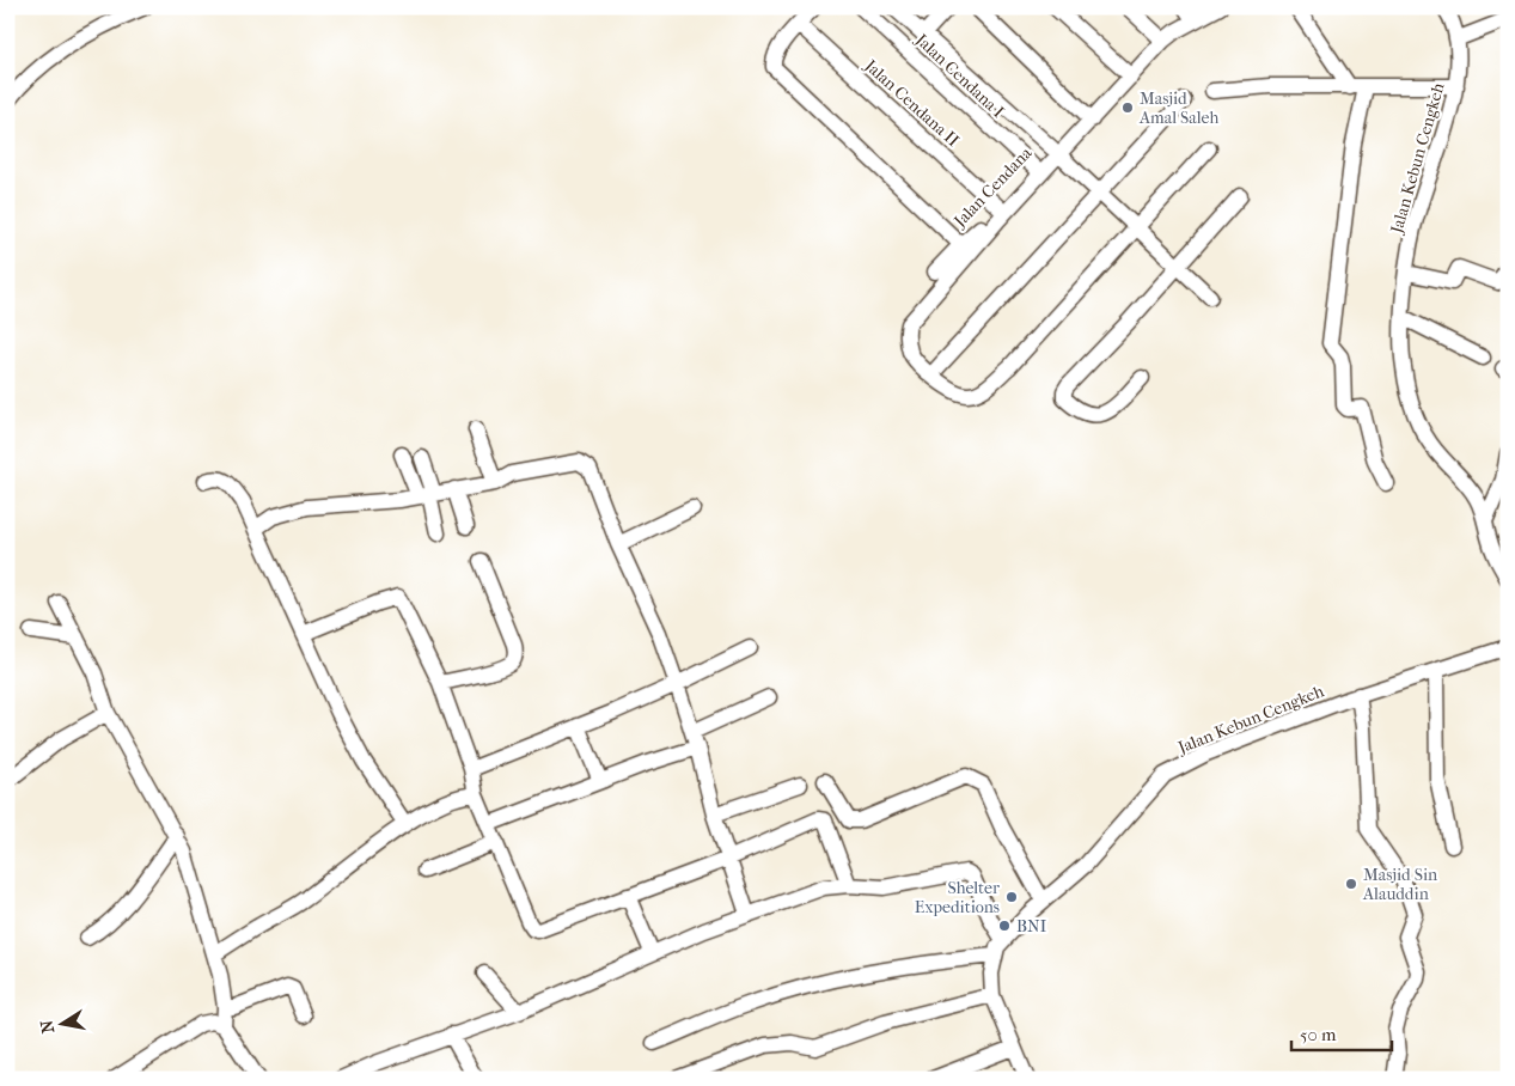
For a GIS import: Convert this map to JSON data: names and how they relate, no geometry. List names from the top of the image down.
{
  "streets": {
    "street": [
      "Jalan Cendana I",
      "Jalan Cendana II",
      "Jalan Kebun Cengkeh",
      "Jalan Cendana"
    ]
  },
  "crossings": [
    ["Jalan Cendana I", "Jalan Cendana"],
    ["Jalan Cendana II", "Jalan Cendana"]
  ],
  "places": [
    "Masjid Amal Saleh",
    "Masjid Sin Alauddin",
    "Shelter Expeditions",
    "BNI"
  ],
  "scale_bar": "50 m",
  "north": "left"
}
